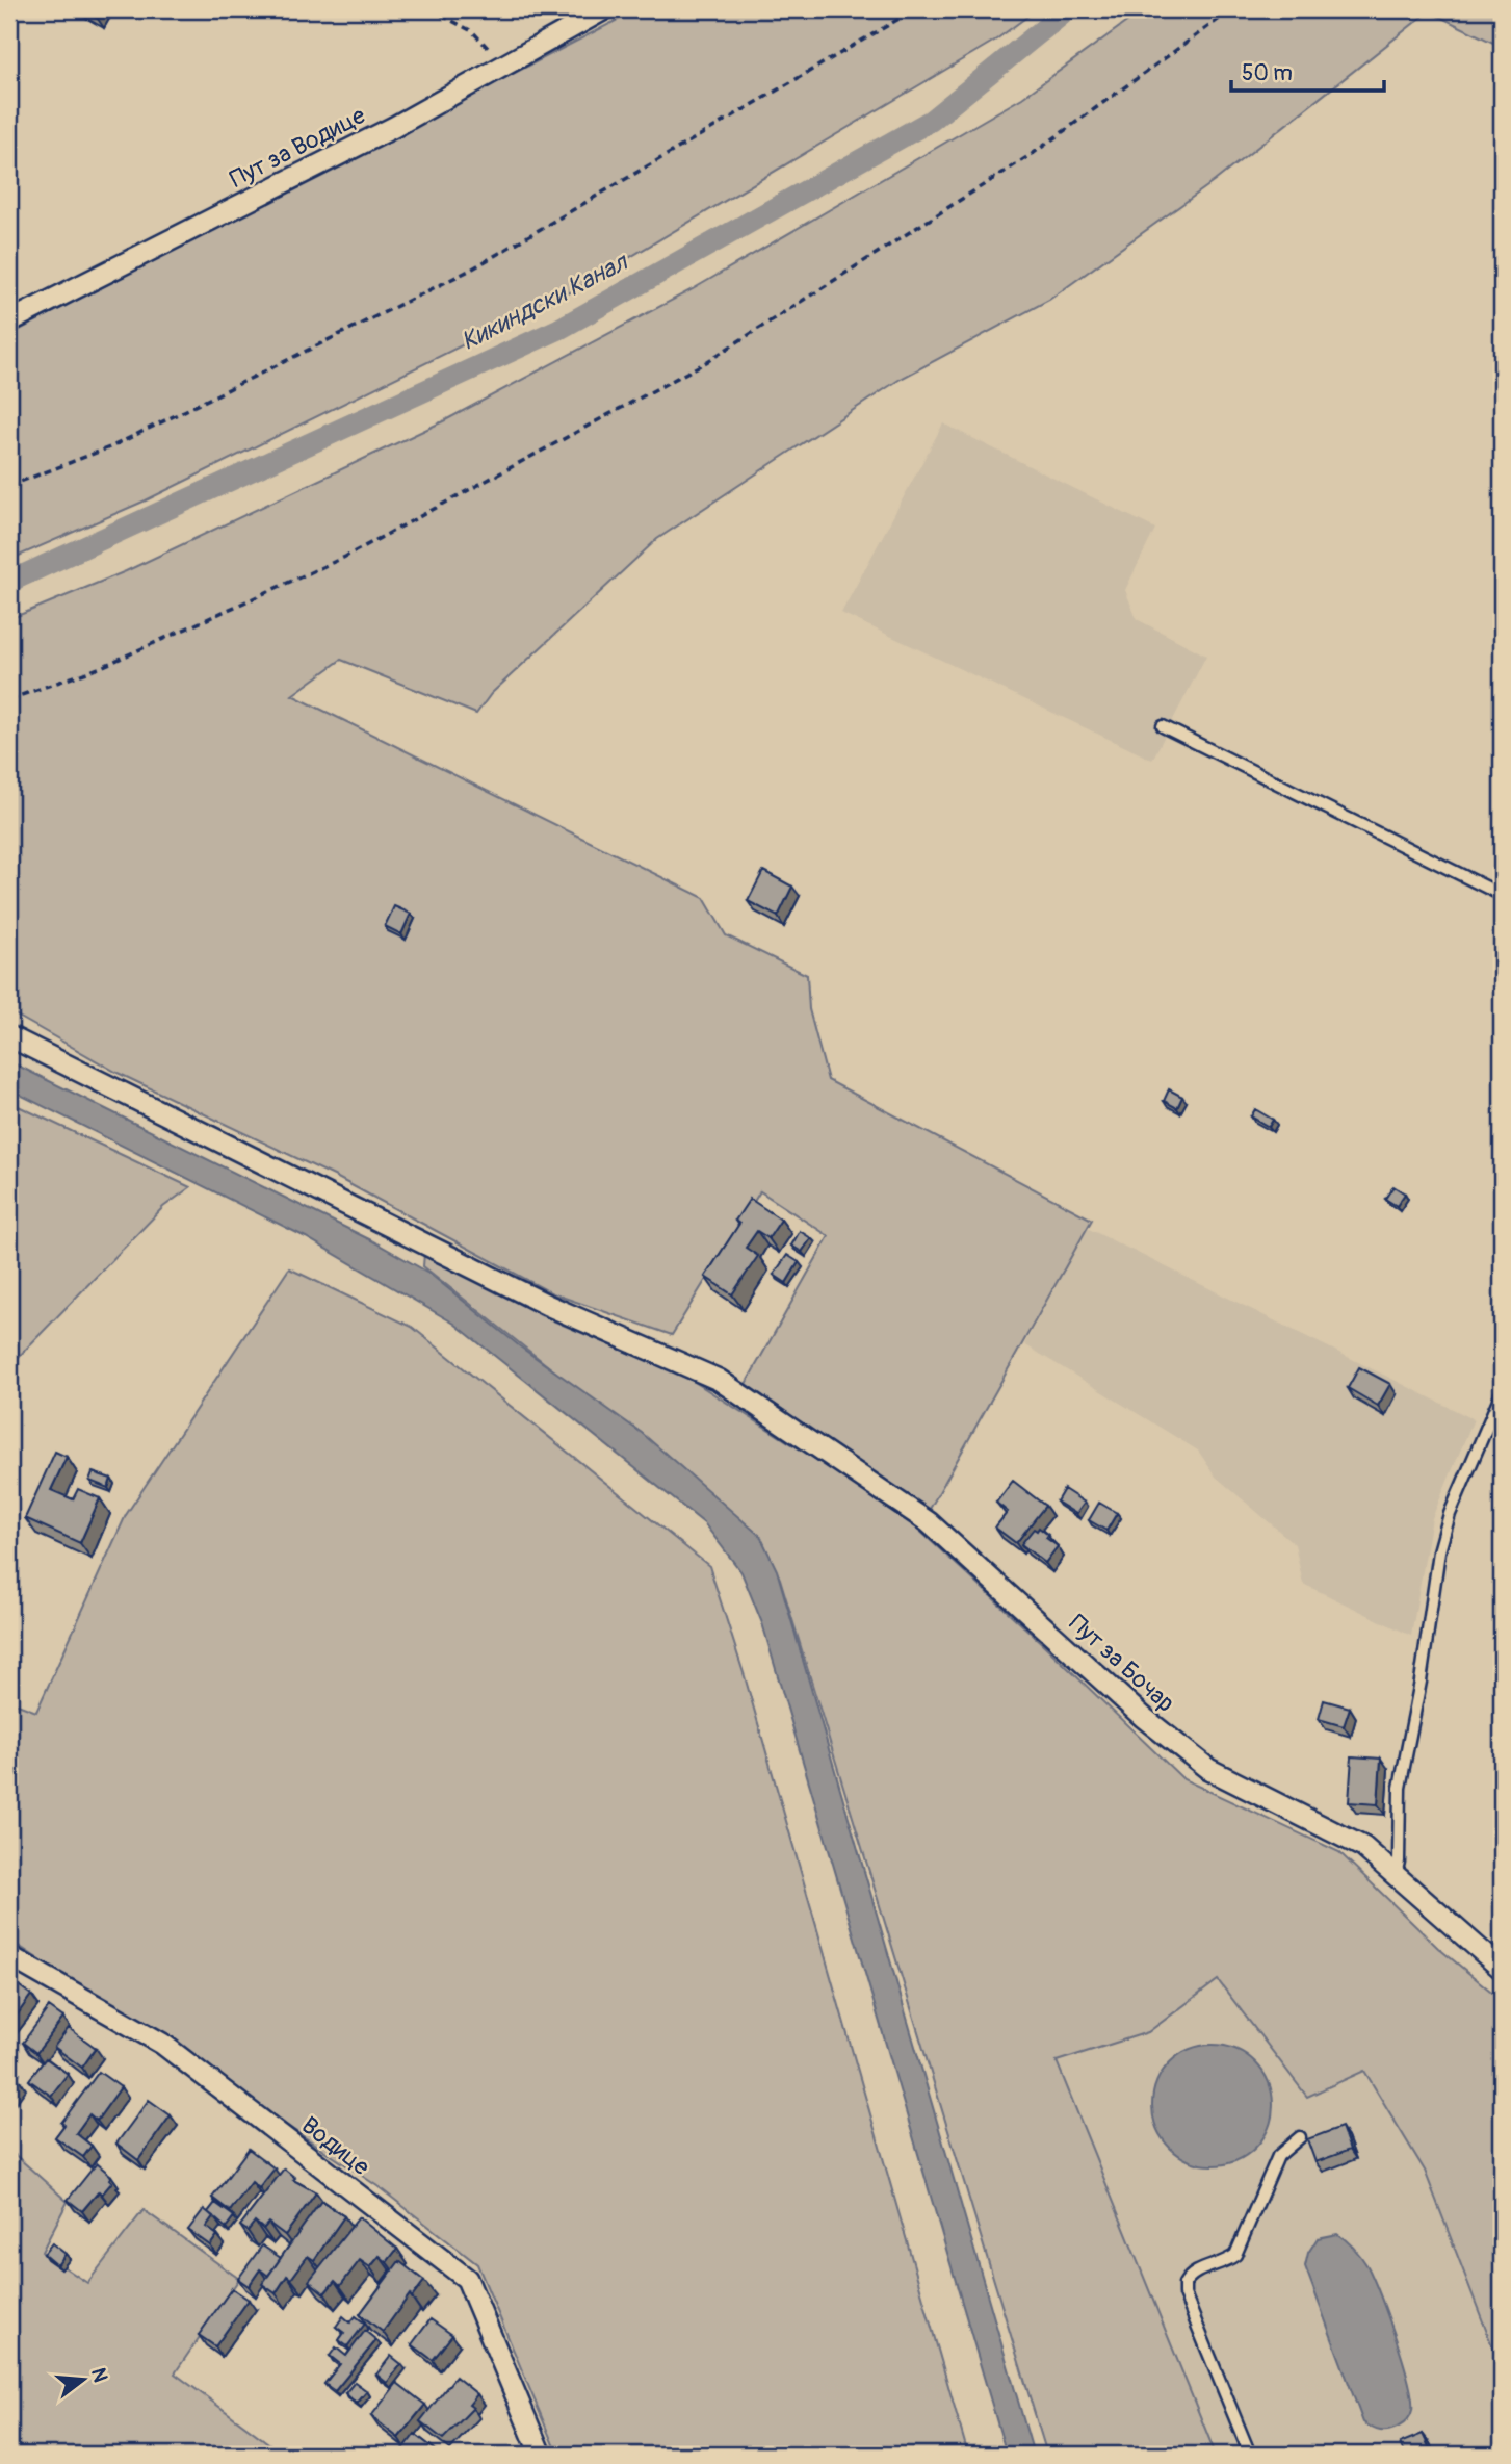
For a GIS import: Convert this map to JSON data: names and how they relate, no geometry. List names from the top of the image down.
{
  "streets": {
    "street": ["Пут за Водице", "Пут за Бочар", "Водице"]
  },
  "water": ["Кикиндски Канал"],
  "scale_bar": "50 m",
  "north": "right"
}
